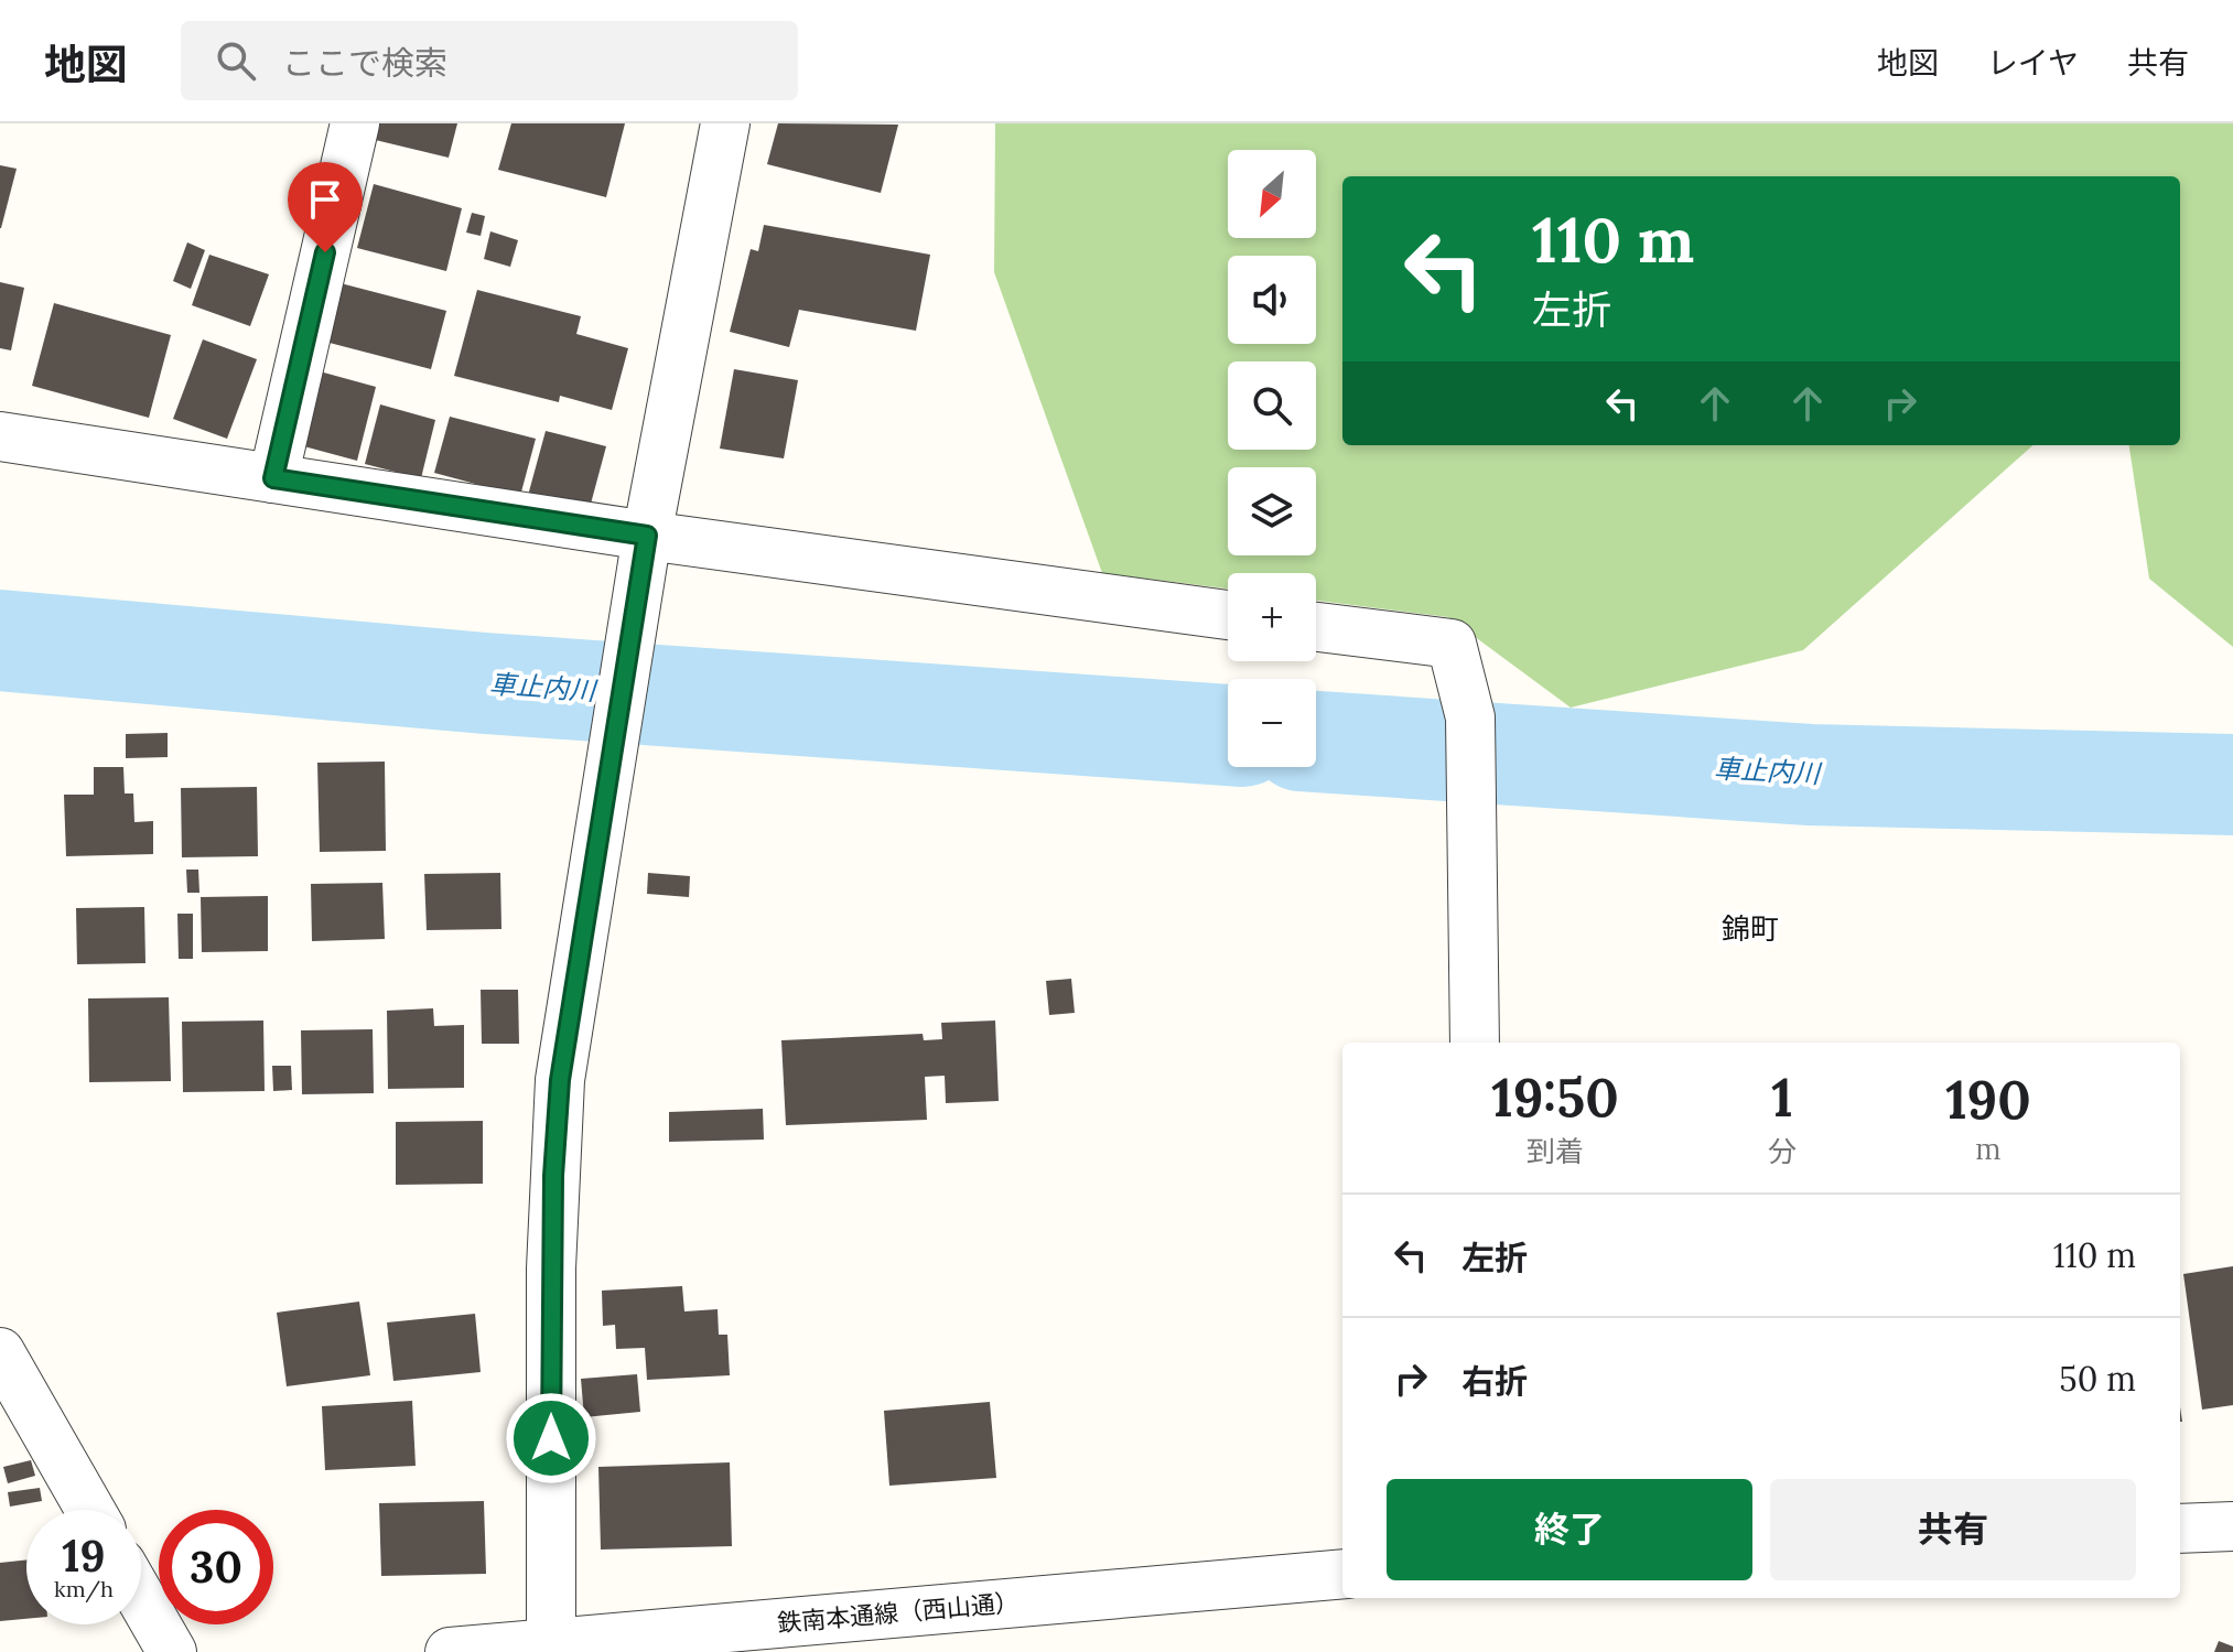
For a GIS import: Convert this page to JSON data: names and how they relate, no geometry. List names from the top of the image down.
{
  "streets": {
    "street": ["鉄南本通線（西山通）"]
  },
  "districts": ["錦町"],
  "water": ["車止内川"],
  "north": "bottom left",
  "page": {
    "header": "地図",
    "search": "ここで検索",
    "nav": ["地図", "レイヤ", "共有"],
    "map_buttons": ["+", "−"],
    "turn": ["110 m", "左折"],
    "eta": [
      "19:50",
      "到着",
      "1",
      "分",
      "190",
      "m"
    ],
    "list": [
      {
        "name": "左折",
        "value": "110 m"
      },
      {
        "name": "右折",
        "value": "50 m"
      }
    ],
    "buttons": ["終了", "共有"],
    "speed": "19 km/h",
    "limit": "30"
  }
}
